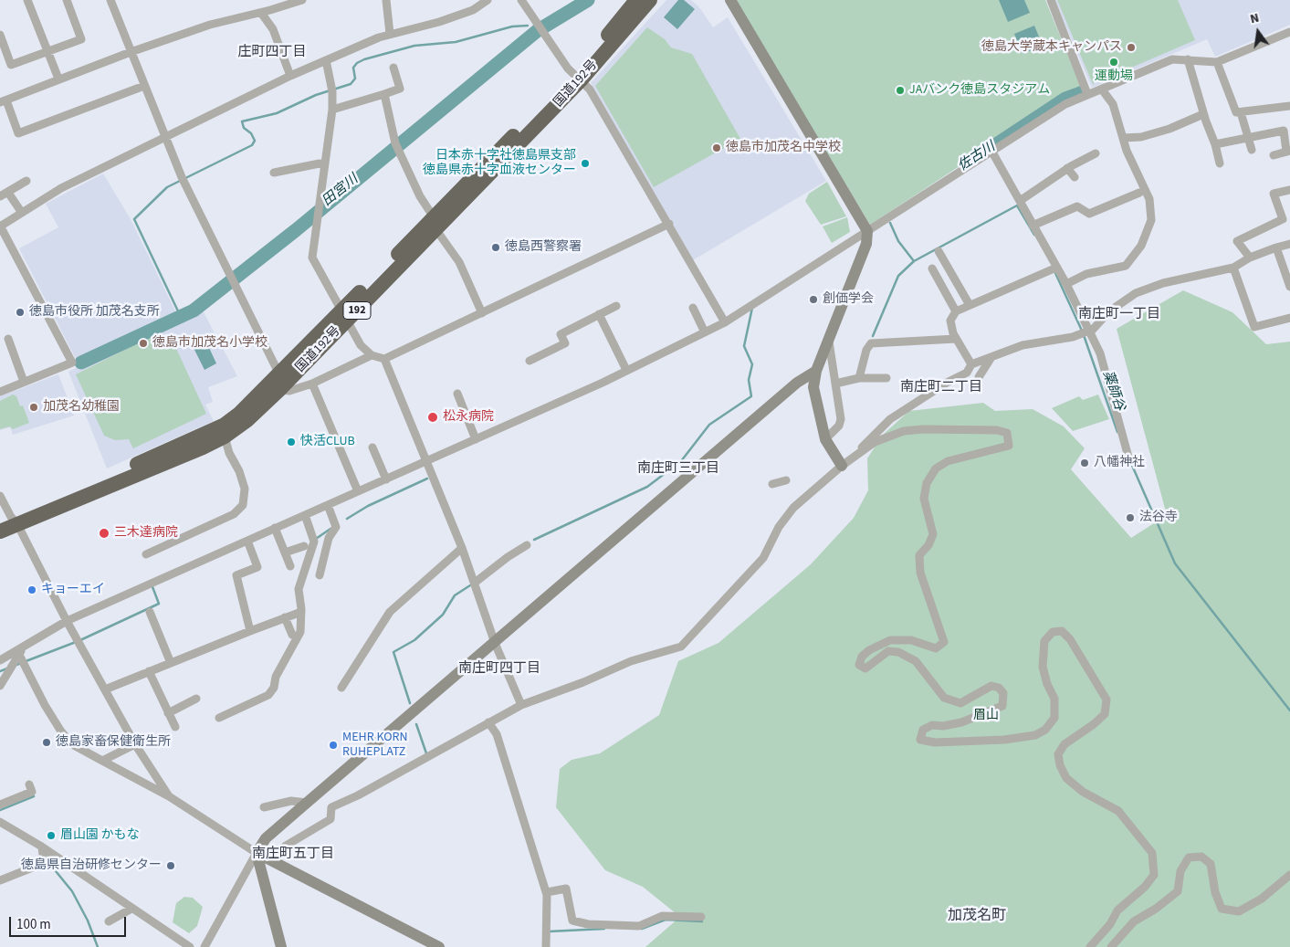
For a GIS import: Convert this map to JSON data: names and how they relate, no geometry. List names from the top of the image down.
{
  "streets": {
    "highway": ["国道192号", "192"]
  },
  "districts": [
    "庄町四丁目",
    "南庄町一丁目",
    "南庄町二丁目",
    "南庄町三丁目",
    "南庄町四丁目",
    "南庄町五丁目",
    "加茂名町"
  ],
  "water": ["佐古川", "田宮川", "薬師谷"],
  "parks": ["眉山"],
  "places": [
    "徳島大学蔵本キャンパス",
    "運動場",
    "JAバンク徳島スタジアム",
    "徳島市加茂名中学校",
    "日本赤十字社徳島県支部 徳島県赤十字血液センター",
    "徳島西警察署",
    "創価学会",
    "徳島市役所 加茂名支所",
    "徳島市加茂名小学校",
    "加茂名幼稚園",
    "松永病院",
    "快活CLUB",
    "八幡神社",
    "法谷寺",
    "三木達病院",
    "キョーエイ",
    "徳島家畜保健衛生所",
    "MEHR KORN RUHEPLATZ",
    "眉山園 かもな",
    "徳島県自治研修センター"
  ],
  "scale_bar": "100 m",
  "north": "top"
}
